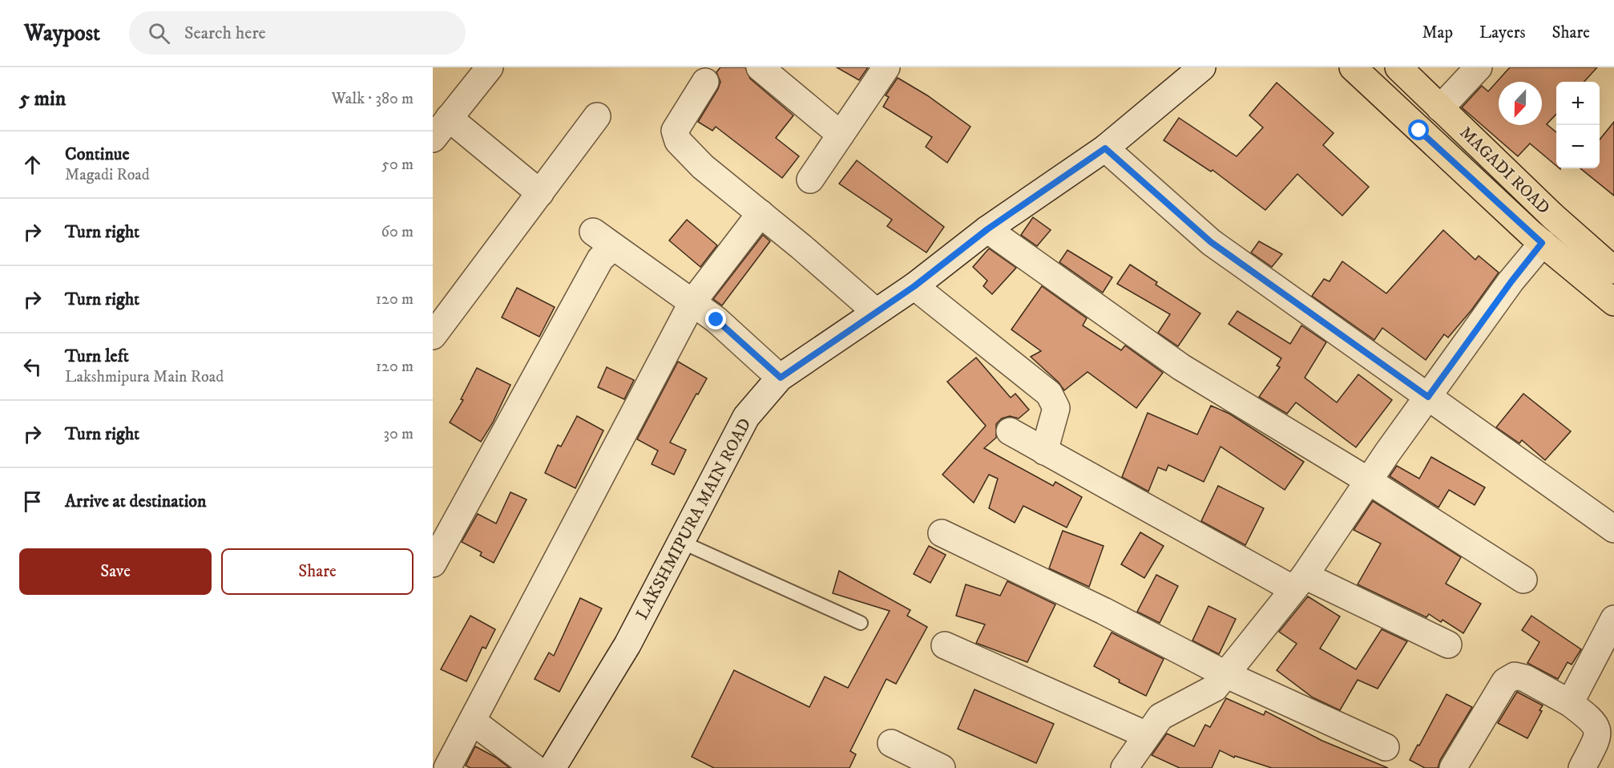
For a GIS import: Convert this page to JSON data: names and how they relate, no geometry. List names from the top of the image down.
{
  "streets": {
    "main road": ["MAGADI ROAD"],
    "street": ["LAKSHMIPURA MAIN ROAD"]
  },
  "north": "bottom",
  "page": {
    "header": "Waypost",
    "search": "Search here",
    "nav": ["Map", "Layers", "Share"],
    "heading": ["5 min", "Walk · 380 m"],
    "map_buttons": ["+", "−"],
    "list": [
      ["Continue", "Magadi Road", "50 m"],
      ["Turn right", "60 m"],
      ["Turn right", "120 m"],
      ["Turn left", "Lakshmipura Main Road", "120 m"],
      ["Turn right", "30 m"],
      "Arrive at destination"
    ],
    "buttons": ["Save", "Share"]
  }
}
